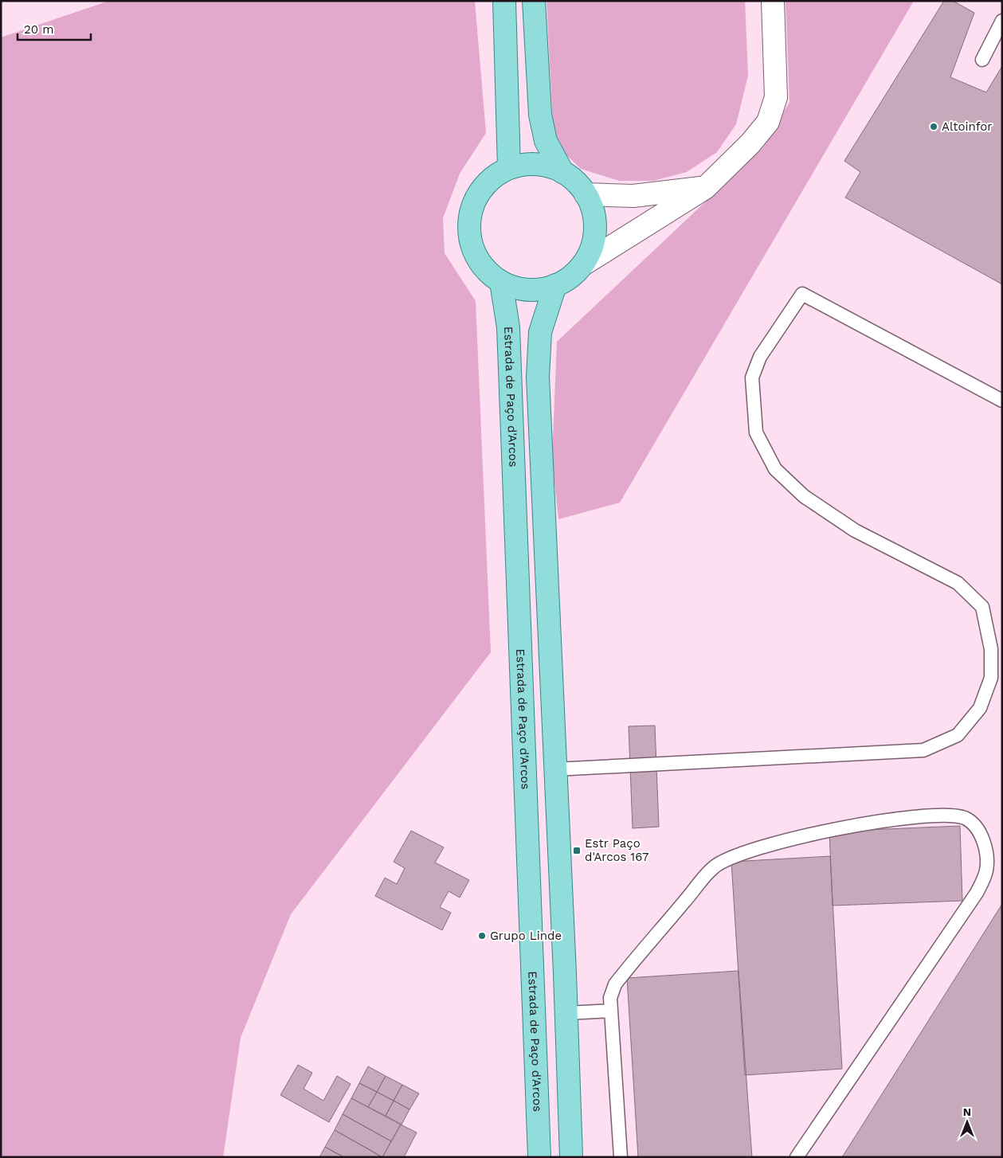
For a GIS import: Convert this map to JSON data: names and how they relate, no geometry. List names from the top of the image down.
{
  "streets": {
    "main road": ["Estrada de Paço d'Arcos"]
  },
  "places": {
    "other": ["Altoinfor", "Grupo Linde"],
    "transit": ["Estr Paço d'Arcos 167"]
  },
  "scale_bar": "20 m",
  "north": "top"
}
